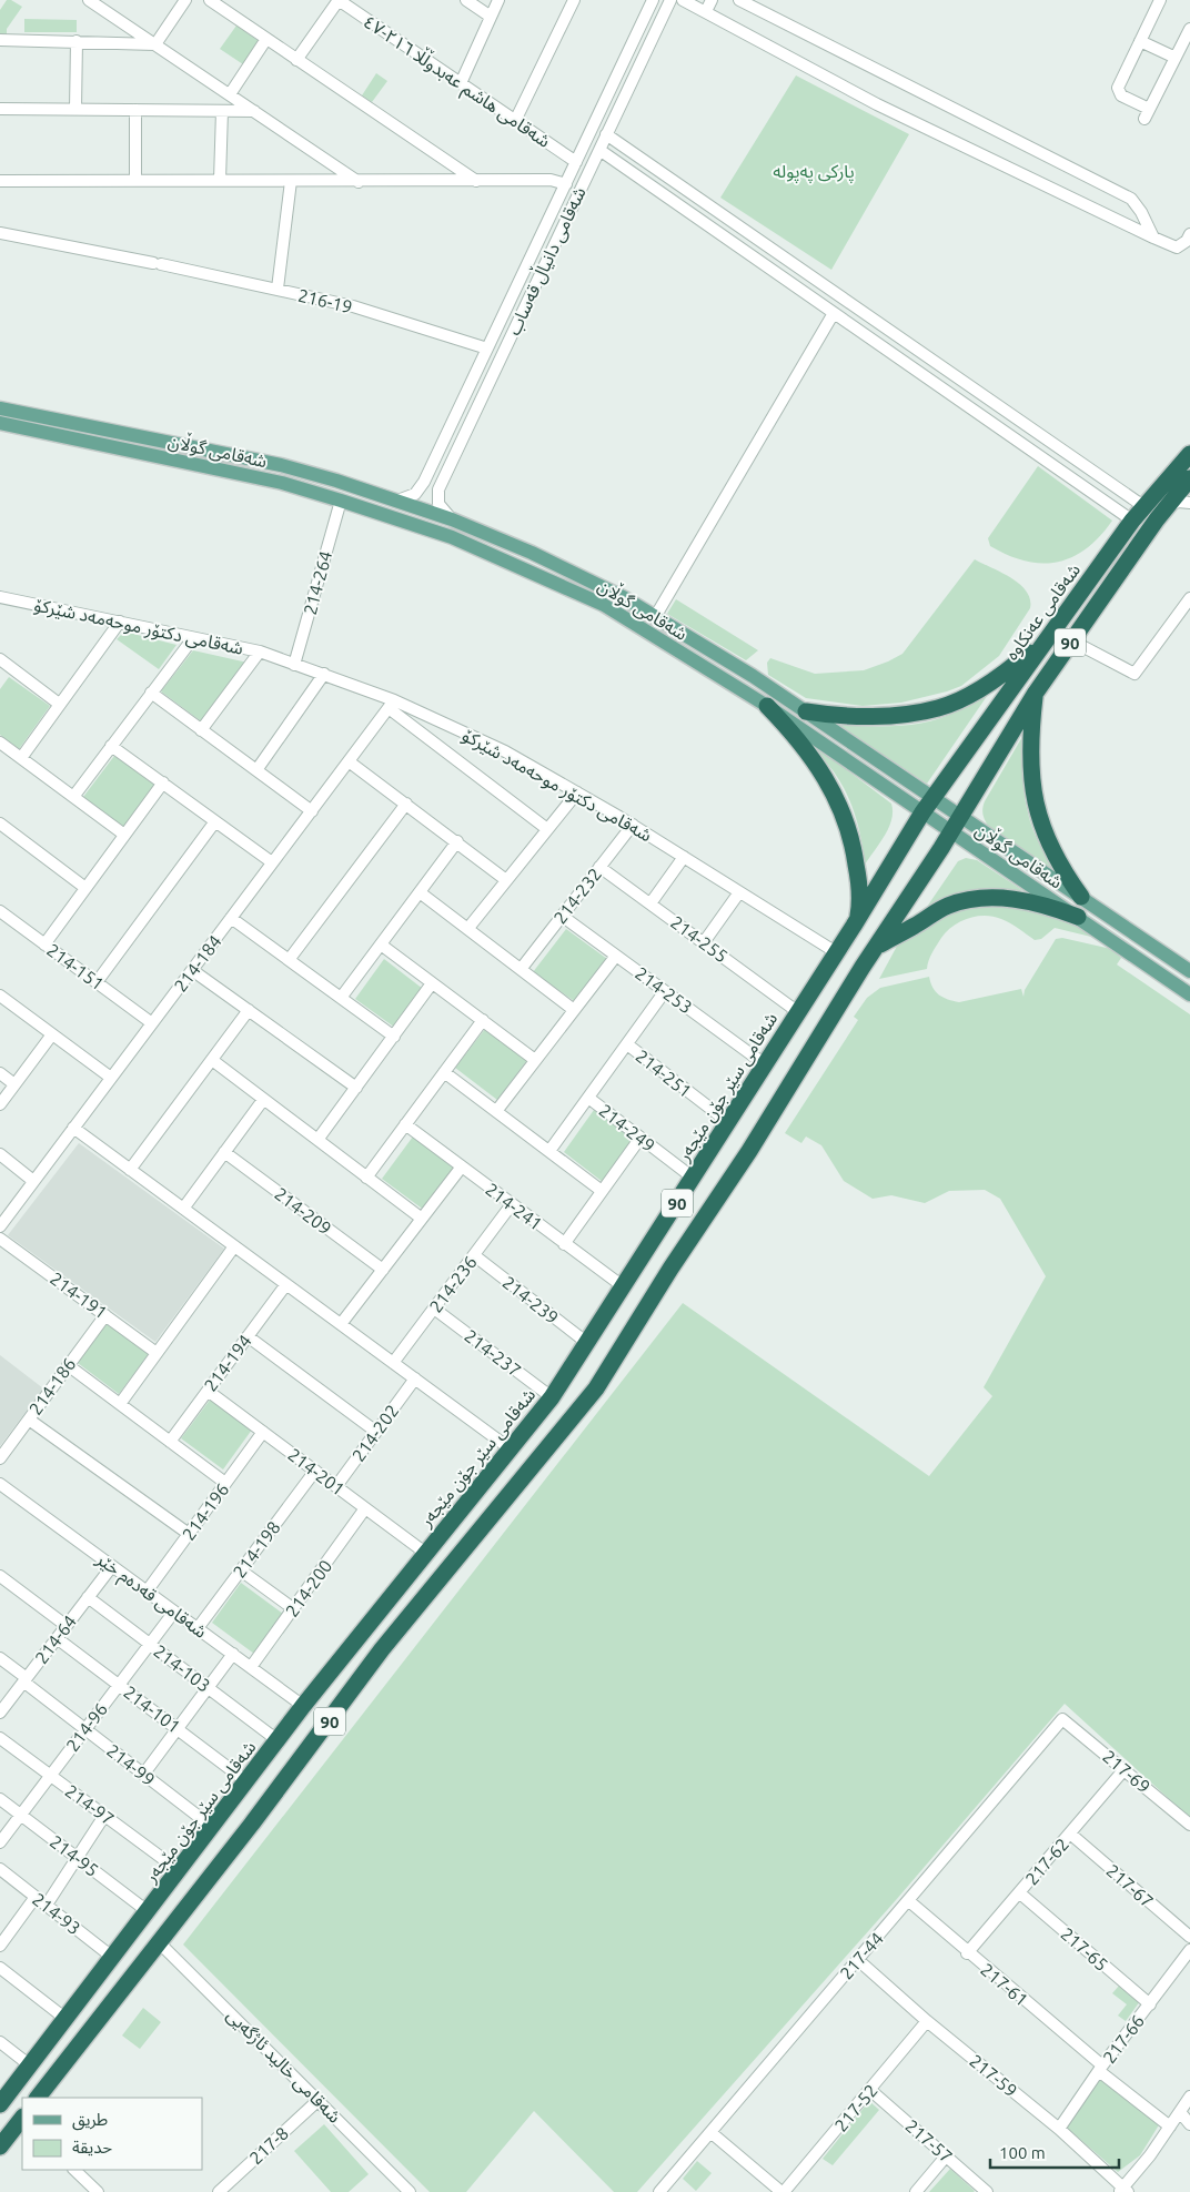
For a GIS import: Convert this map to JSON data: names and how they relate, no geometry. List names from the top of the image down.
{
  "streets": {
    "highway": ["شەقامی عەنکاوە", "90", "شەقامی سێر جۆن مێجەر"],
    "main road": ["شەقامی گوڵان"],
    "street": [
      "شەقامی هاشم عەبدوڵڵا ٢١٦-٤٧",
      "شەقامی دانیاڵ قەساب",
      "216-19",
      "214-264",
      "شەقامی دکتۆر موحەمەد شێرکۆ",
      "214-232",
      "214-255",
      "214-184",
      "214-151",
      "214-253",
      "214-251",
      "214-249",
      "214-241",
      "214-209",
      "214-236",
      "214-191",
      "214-239",
      "214-237",
      "214-194",
      "214-186",
      "214-202",
      "214-201",
      "214-196",
      "214-198",
      "214-200",
      "شەقامی قەدەم خێر",
      "214-64",
      "214-103",
      "214-101",
      "214-96",
      "214-99",
      "217-69",
      "214-97",
      "214-95",
      "217-62",
      "217-67",
      "214-93",
      "217-65",
      "217-44",
      "217-61",
      "217-66",
      "شەقامی خالید ئاژگەیی",
      "217-59",
      "217-52",
      "217-57",
      "217-8"
    ]
  },
  "crossings": [
    ["شەقامی هاشم عەبدوڵڵا ٢١٦-٤٧", "شەقامی دانیاڵ قەساب"],
    ["شەقامی دانیاڵ قەساب", "216-19"],
    ["شەقامی دانیاڵ قەساب", "شەقامی گوڵان"],
    ["شەقامی گوڵان", "214-264"],
    ["شەقامی گوڵان", "شەقامی عەنکاوە"],
    ["شەقامی گوڵان", "90"],
    ["شەقامی گوڵان", "شەقامی سێر جۆن مێجەر"],
    ["214-264", "شەقامی دکتۆر موحەمەد شێرکۆ"],
    ["شەقامی عەنکاوە", "شەقامی سێر جۆن مێجەر"],
    ["شەقامی دکتۆر موحەمەد شێرکۆ", "214-232"],
    ["شەقامی دکتۆر موحەمەد شێرکۆ", "214-184"],
    ["شەقامی دکتۆر موحەمەد شێرکۆ", "شەقامی سێر جۆن مێجەر"],
    ["90", "شەقامی خالید ئاژگەیی"],
    ["214-232", "214-255"],
    ["214-232", "214-253"],
    ["214-255", "شەقامی سێر جۆن مێجەر"],
    ["214-184", "214-151"],
    ["214-253", "شەقامی سێر جۆن مێجەر"],
    ["214-251", "شەقامی سێر جۆن مێجەر"],
    ["شەقامی سێر جۆن مێجەر", "214-249"],
    ["شەقامی سێر جۆن مێجەر", "214-241"],
    ["شەقامی سێر جۆن مێجەر", "214-239"],
    ["شەقامی سێر جۆن مێجەر", "214-237"],
    ["شەقامی سێر جۆن مێجەر", "214-201"],
    ["شەقامی سێر جۆن مێجەر", "شەقامی قەدەم خێر"],
    ["شەقامی سێر جۆن مێجەر", "214-103"],
    ["شەقامی سێر جۆن مێجەر", "214-101"],
    ["شەقامی سێر جۆن مێجەر", "214-99"],
    ["شەقامی سێر جۆن مێجەر", "214-97"],
    ["شەقامی سێر جۆن مێجەر", "214-95"],
    ["شەقامی سێر جۆن مێجەر", "214-93"],
    ["214-241", "214-236"],
    ["214-236", "214-239"],
    ["214-236", "214-237"],
    ["214-191", "214-186"],
    ["214-194", "214-201"],
    ["214-202", "214-201"],
    ["214-201", "214-196"],
    ["214-201", "214-198"],
    ["214-201", "214-200"],
    ["214-196", "شەقامی قەدەم خێر"],
    ["214-198", "شەقامی قەدەم خێر"],
    ["214-200", "شەقامی قەدەم خێر"],
    ["شەقامی قەدەم خێر", "214-64"],
    ["شەقامی قەدەم خێر", "214-96"],
    ["214-64", "214-103"],
    ["214-64", "214-101"],
    ["214-64", "214-99"],
    ["214-103", "214-96"],
    ["214-101", "214-96"],
    ["214-96", "214-99"],
    ["214-96", "214-97"],
    ["214-96", "214-95"],
    ["217-69", "217-62"],
    ["217-69", "217-44"],
    ["217-62", "217-67"],
    ["217-62", "217-65"],
    ["217-62", "217-61"],
    ["217-65", "217-66"],
    ["217-44", "217-61"],
    ["217-44", "217-59"],
    ["217-61", "217-66"],
    ["217-66", "217-59"],
    ["شەقامی خالید ئاژگەیی", "217-8"],
    ["217-59", "217-52"],
    ["217-52", "217-57"]
  ],
  "parks": ["پارکی پەپولە"],
  "legend": ["طريق", "حديقة"],
  "scale_bar": "100 m"
}
